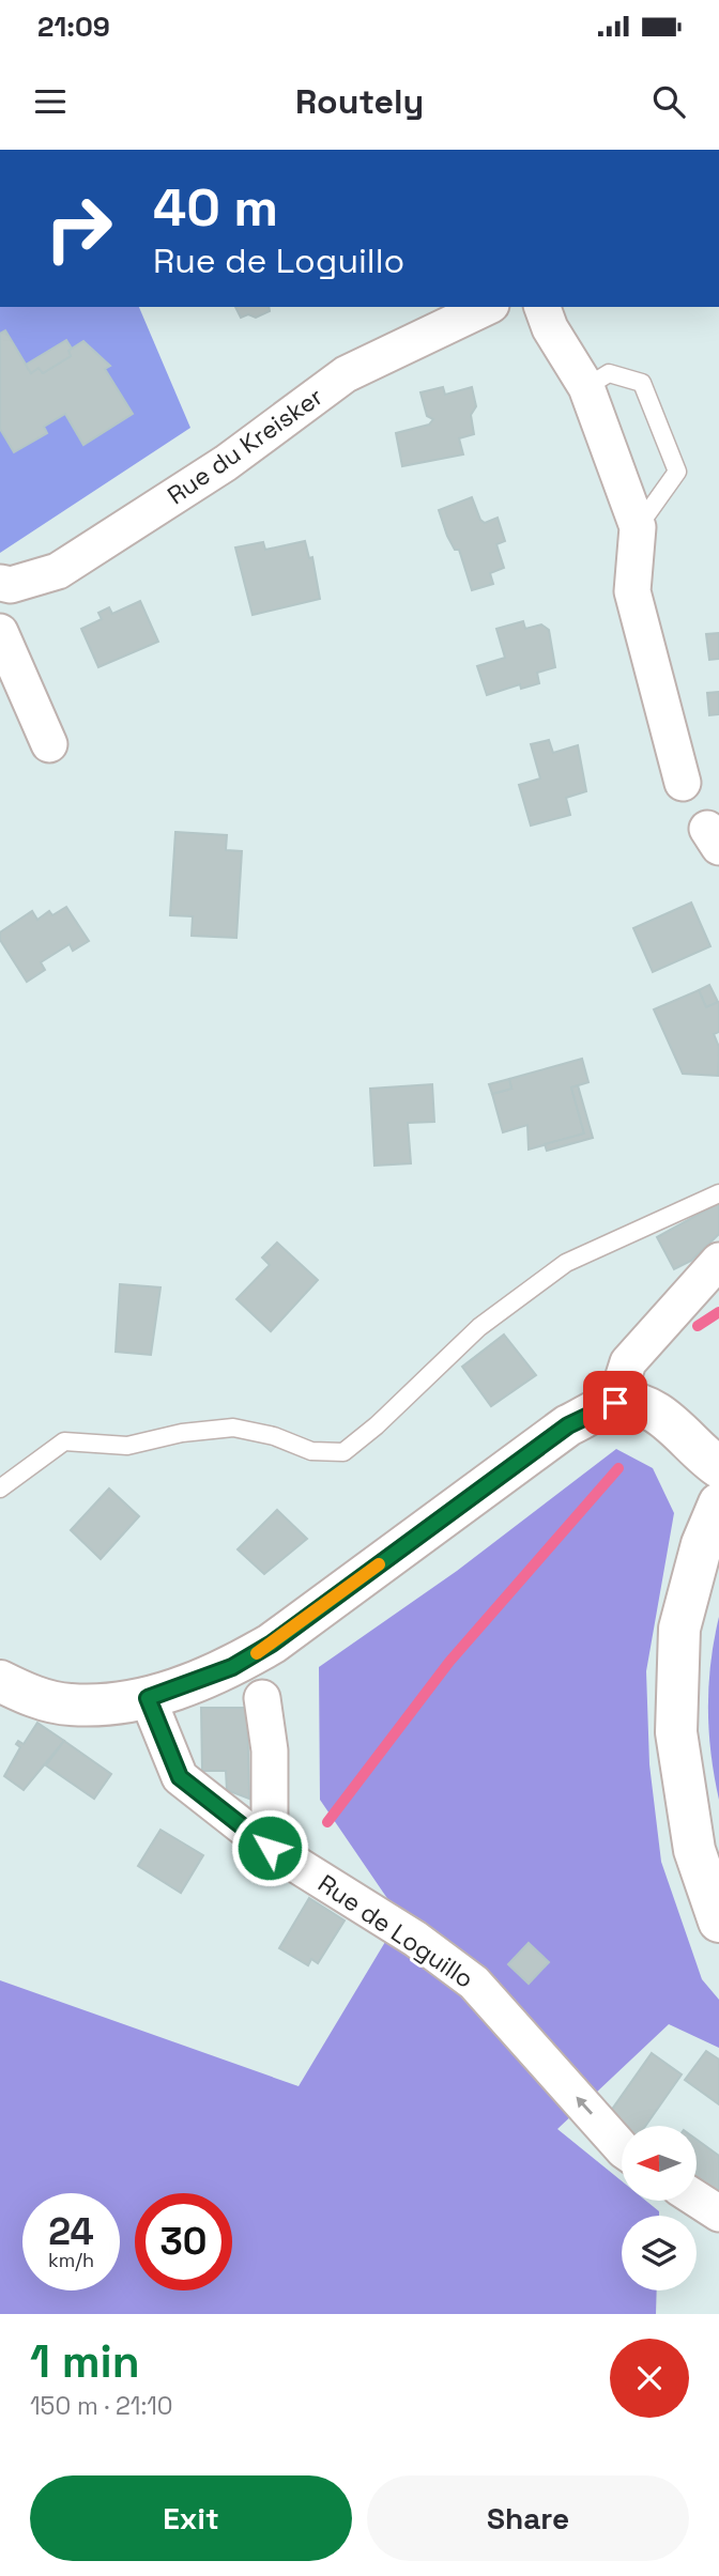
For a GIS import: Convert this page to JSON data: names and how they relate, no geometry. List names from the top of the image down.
{
  "streets": {
    "street": ["Rue du Kreisker", "Rue de Loguillo"]
  },
  "one_way": ["Rue de Loguillo"],
  "north": "left",
  "page": {
    "status": "21:09",
    "header": "Routely",
    "turn": ["40 m", "Rue de Loguillo"],
    "speed": "24 km/h",
    "limit": "30",
    "heading": ["1 min", "150 m · 21:10"],
    "buttons": ["Exit", "Share"]
  }
}
